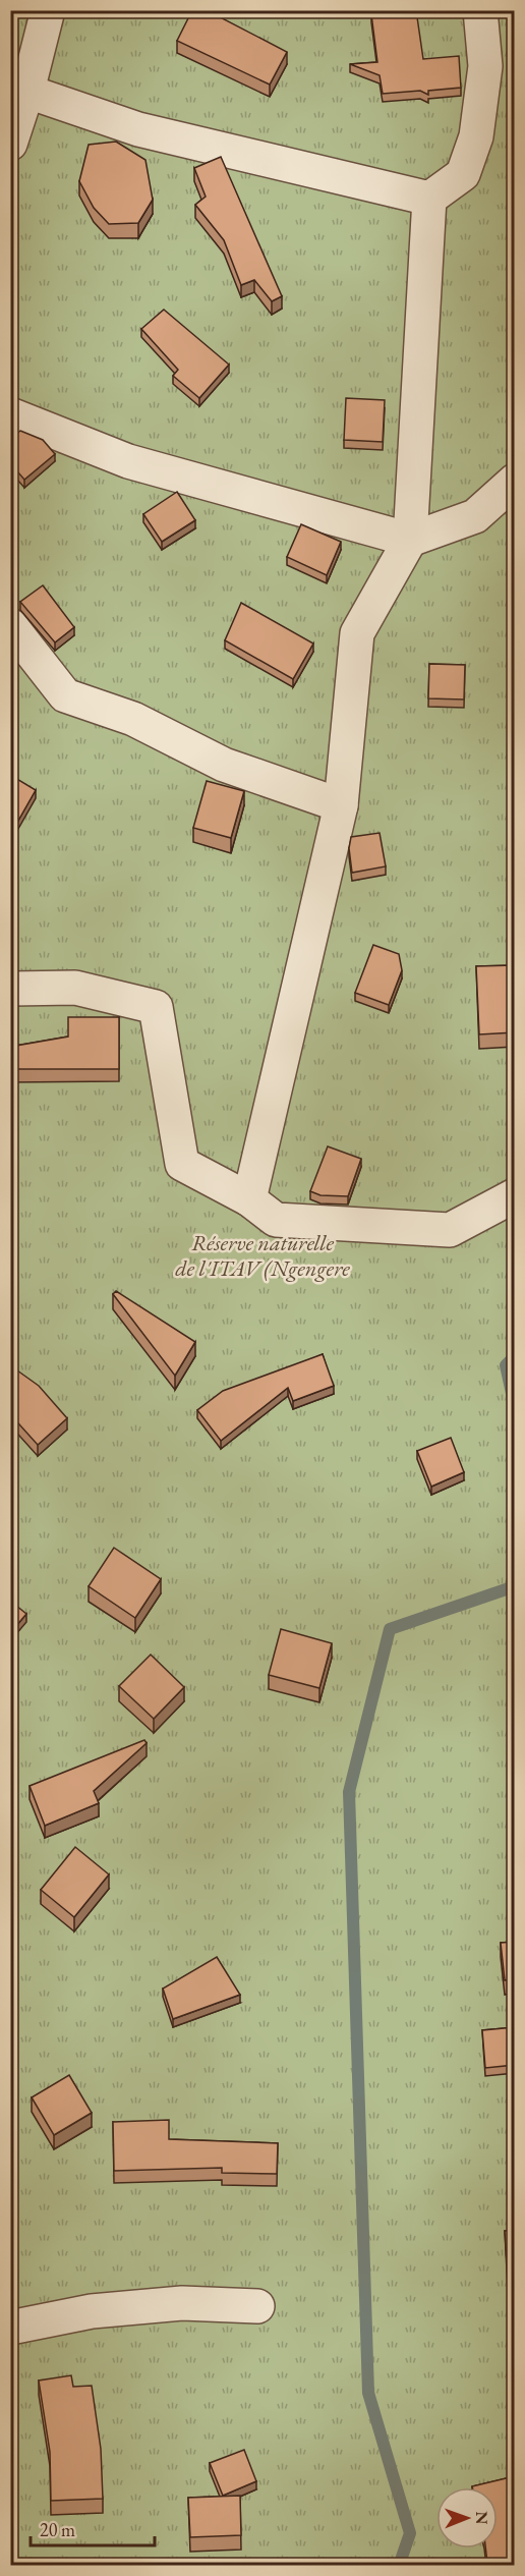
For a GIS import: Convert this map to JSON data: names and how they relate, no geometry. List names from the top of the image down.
{
  "parks": ["Réserve naturelle de l'ITAV (Ngengere"],
  "scale_bar": "20 m",
  "north": "right"
}
